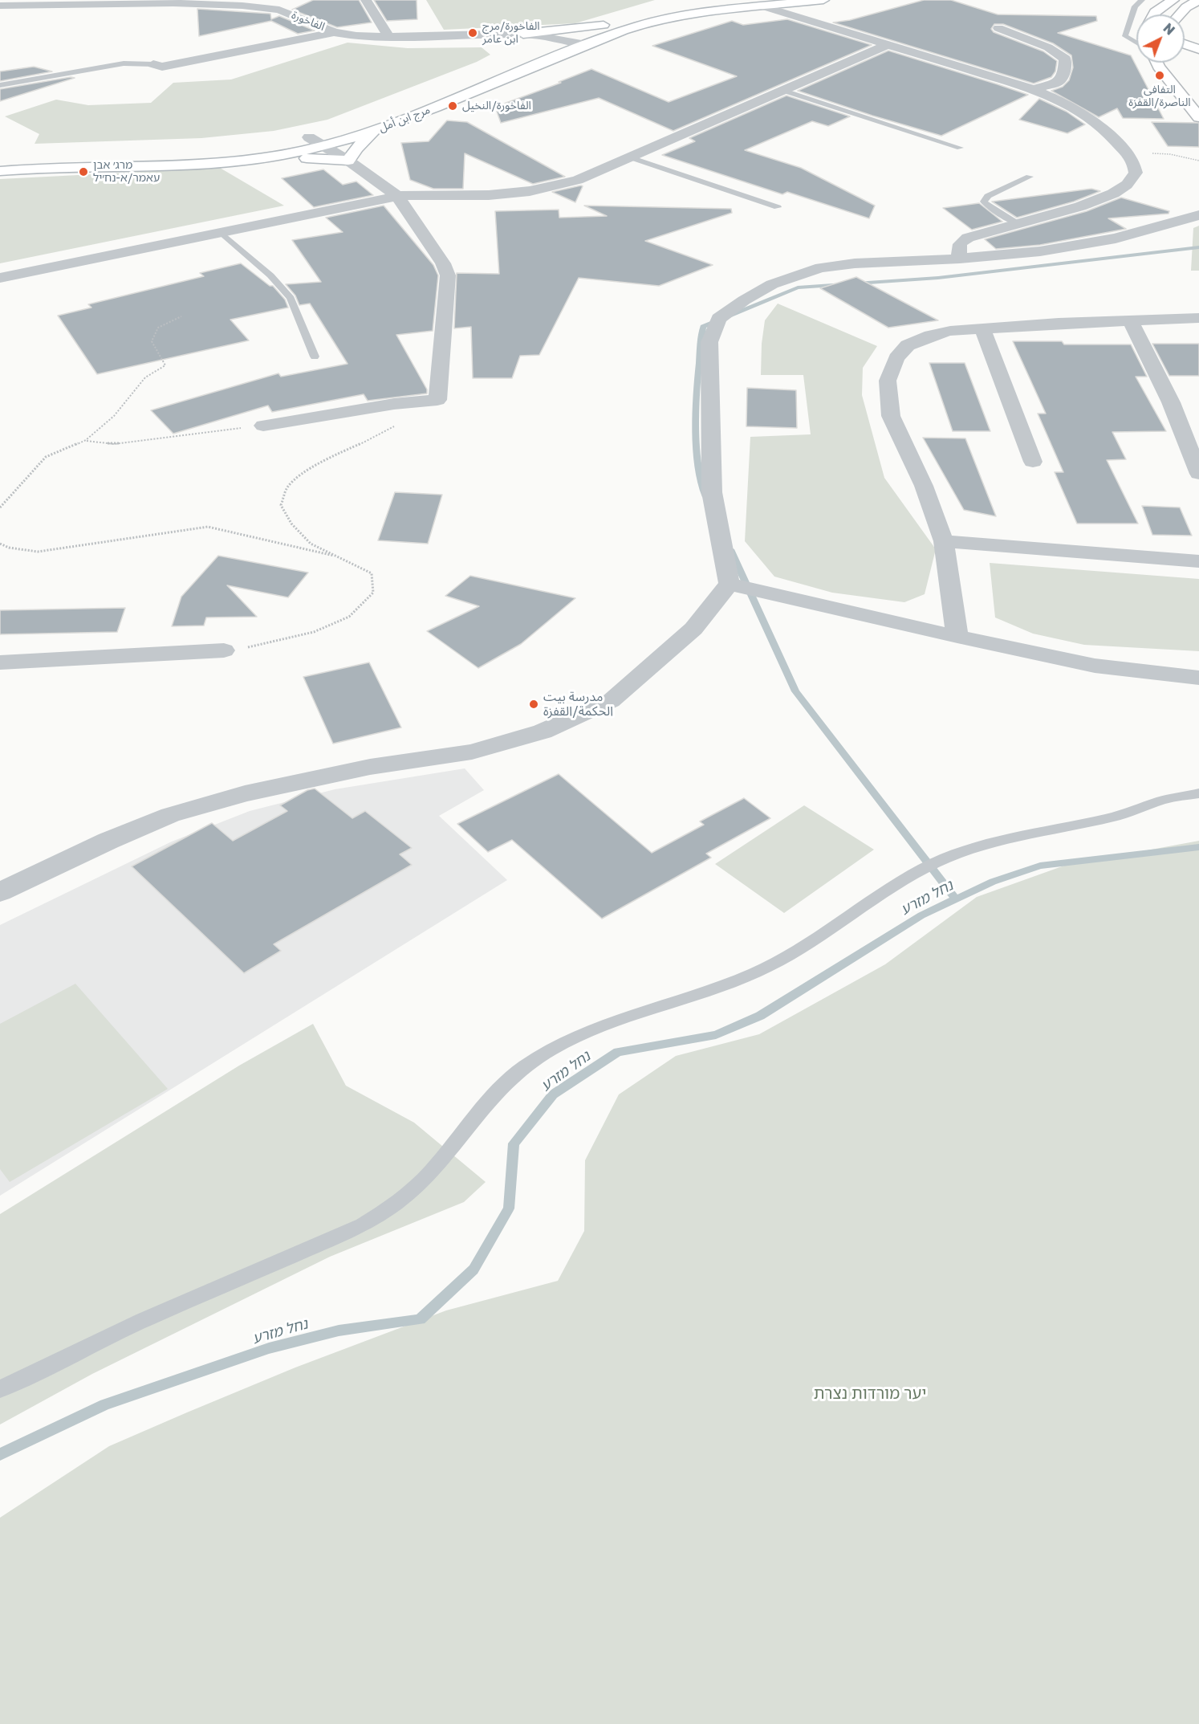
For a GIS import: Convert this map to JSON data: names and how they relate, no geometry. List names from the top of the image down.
{
  "streets": {
    "main road": ["مرج ابن أمل"],
    "street": ["الفاخورة"]
  },
  "crossings": [
    ["الفاخورة", "مرج ابن أمل"]
  ],
  "water": ["נחל מזרע"],
  "parks": ["יער מורדות נצרת"],
  "places": [
    "الفاخورة/مرج ابن عامر",
    "التفافي الناصرة/القفزة",
    "الفاخورة/النخيل",
    "מרג׳ אבן עאמר/א-נח׳יל",
    "مدرسة بيت الحكمة/القفزة"
  ],
  "north": "top right"
}
